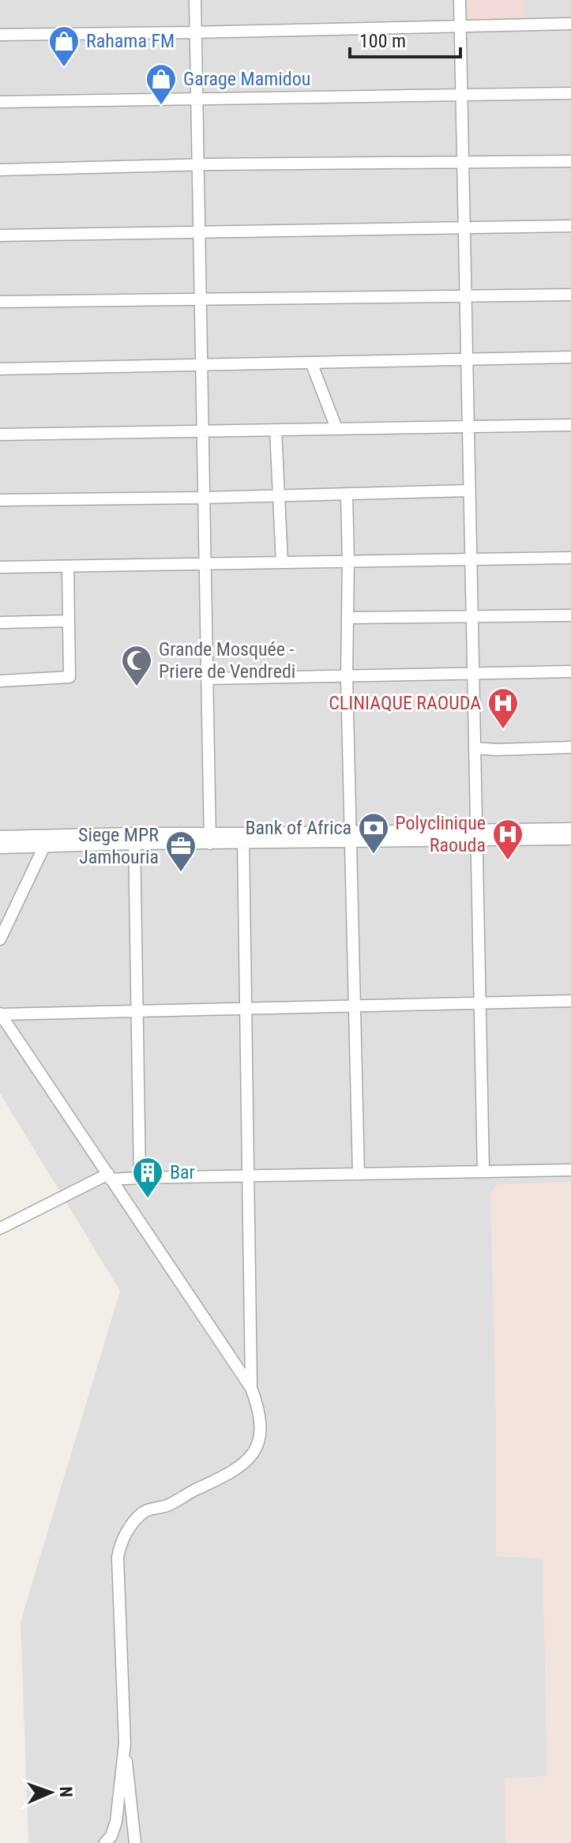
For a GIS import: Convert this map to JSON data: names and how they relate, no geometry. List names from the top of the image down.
{
  "places": {
    "shop": ["Rahama FM", "Garage Mamidou"],
    "mosque": ["Grande Mosquée - Priere de Vendredi"],
    "hospital": ["CLINIAQUE RAOUDA", "Polyclinique Raouda"],
    "bank": ["Bank of Africa"],
    "office": ["Siege MPR Jamhouria"],
    "building": ["Bar"]
  },
  "scale_bar": "100 m",
  "north": "right"
}
